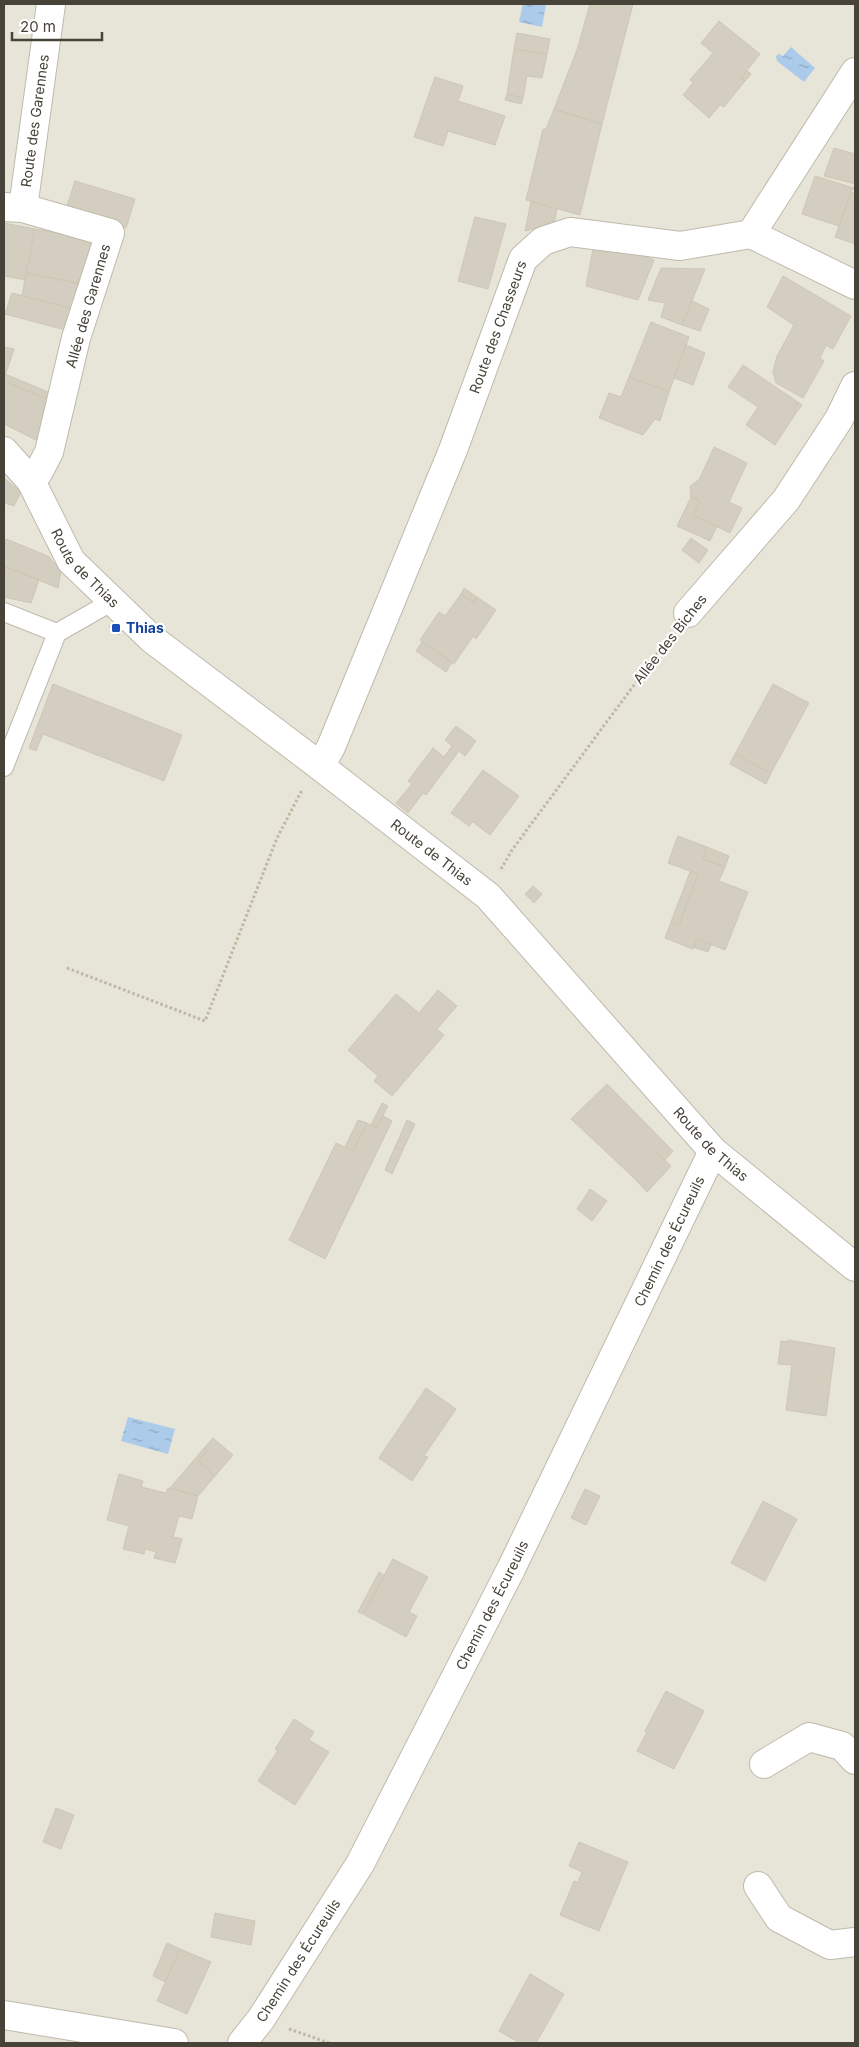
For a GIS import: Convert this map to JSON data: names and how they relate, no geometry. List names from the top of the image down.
{
  "streets": {
    "street": [
      "Route des Garennes",
      "Allée des Garennes",
      "Route des Chasseurs",
      "Route de Thias",
      "Allée des Biches",
      "Chemin des Écureuils"
    ]
  },
  "crossings": [
    ["Route des Garennes", "Allée des Garennes"],
    ["Allée des Garennes", "Route de Thias"],
    ["Route des Chasseurs", "Route de Thias"],
    ["Route de Thias", "Allée des Biches"],
    ["Route de Thias", "Chemin des Écureuils"]
  ],
  "places": {
    "transit": ["Thias"]
  },
  "scale_bar": "20 m"
}
